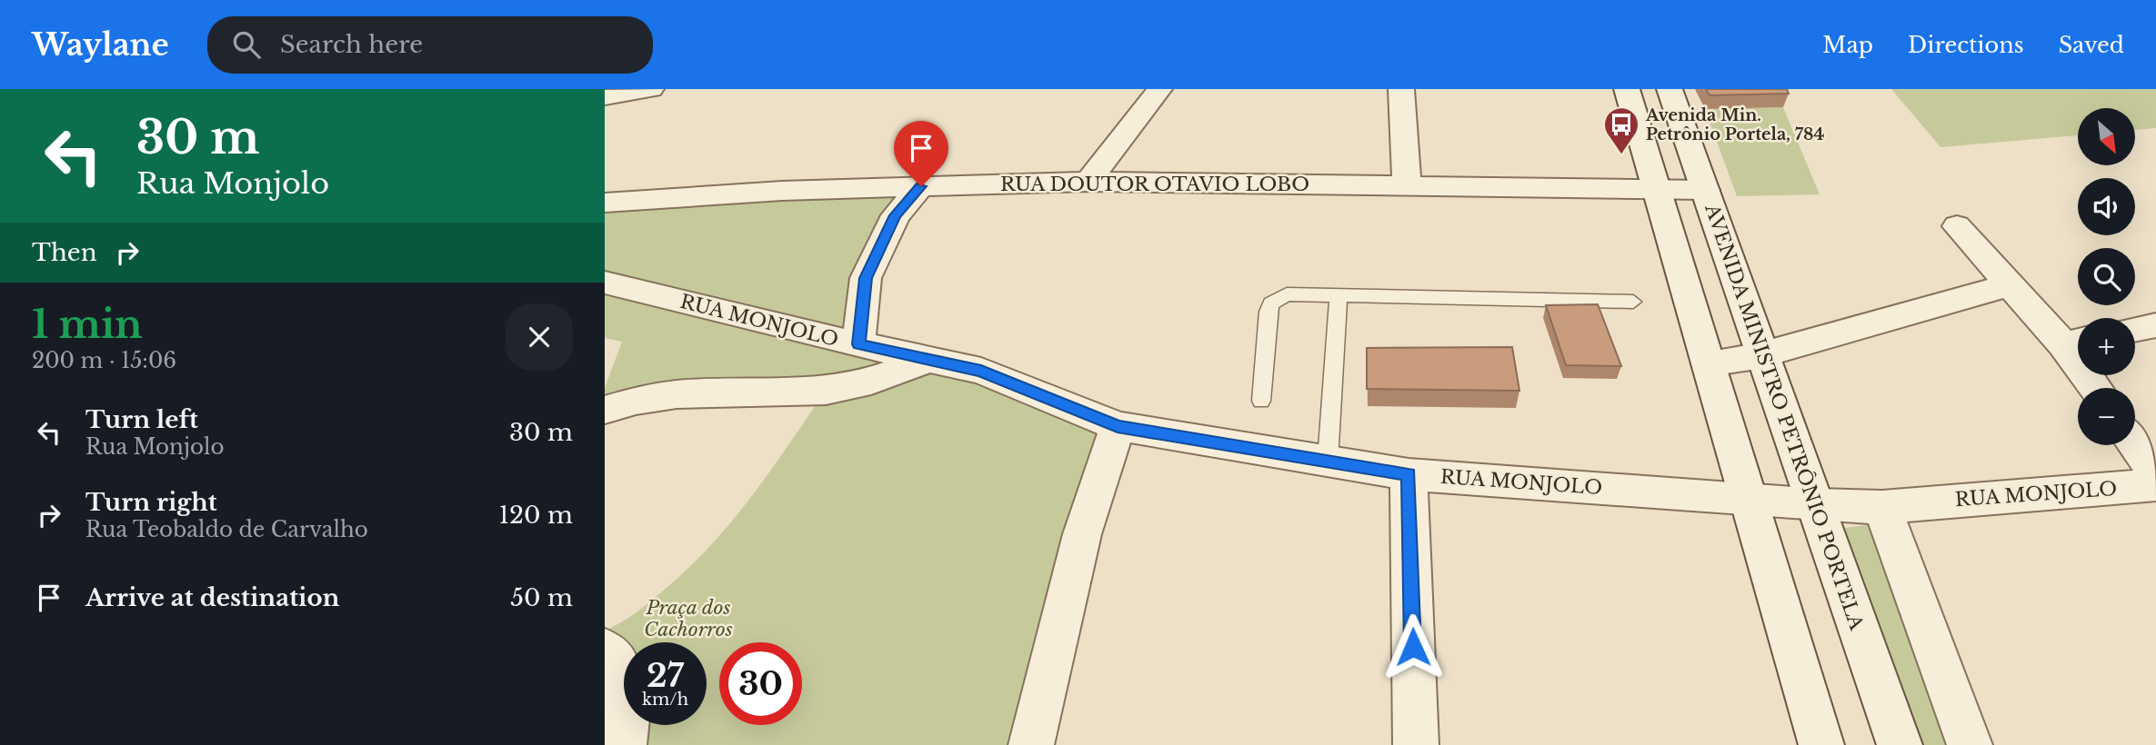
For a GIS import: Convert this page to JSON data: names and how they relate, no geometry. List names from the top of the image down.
{
  "streets": {
    "street": ["RUA DOUTOR OTAVIO LOBO", "RUA MONJOLO", "AVENIDA MINISTRO PETRÔNIO PORTELA"]
  },
  "crossings": [
    ["RUA DOUTOR OTAVIO LOBO", "AVENIDA MINISTRO PETRÔNIO PORTELA"],
    ["RUA MONJOLO", "AVENIDA MINISTRO PETRÔNIO PORTELA"]
  ],
  "parks": ["Praça dos Cachorros"],
  "places": {
    "bus stop": ["Avenida Min. Petrônio Portela, 784"]
  },
  "north": "bottom right",
  "page": {
    "header": "Waylane",
    "search": "Search here",
    "nav": ["Map", "Directions", "Saved"],
    "turn": ["30 m", "Rua Monjolo"],
    "map_buttons": ["+", "−"],
    "then": "Then",
    "heading": ["1 min", "200 m · 15:06"],
    "list": [
      {
        "name": "Turn left",
        "note": "Rua Monjolo",
        "value": "30 m"
      },
      {
        "name": "Turn right",
        "note": "Rua Teobaldo de Carvalho",
        "value": "120 m"
      },
      {
        "name": "Arrive at destination",
        "value": "50 m"
      }
    ],
    "speed": "27 km/h",
    "limit": "30"
  }
}
